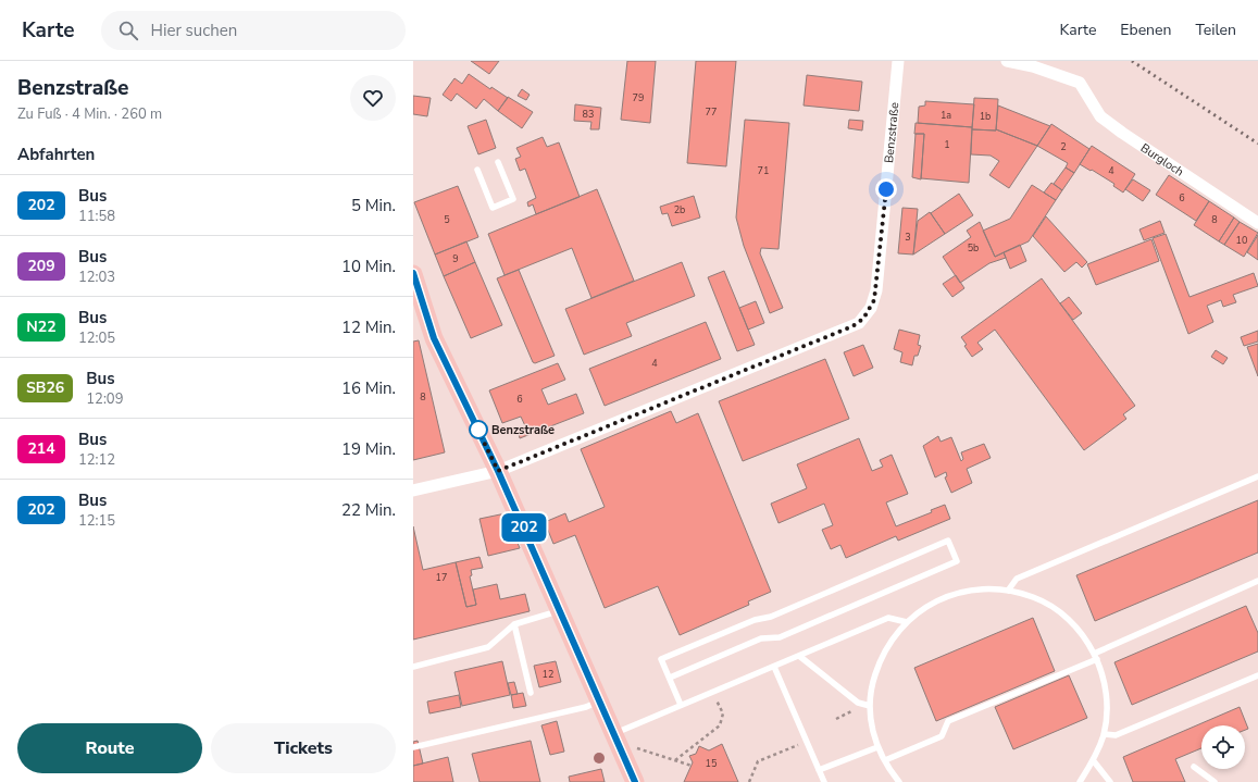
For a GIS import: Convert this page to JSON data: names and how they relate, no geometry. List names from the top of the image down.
{
  "streets": {
    "street": ["Benzstraße", "Burgloch"]
  },
  "places": ["Benzstraße"],
  "lines": ["bus line 202"],
  "house_numbers": [
    "79",
    "77",
    "83",
    "1a",
    "1b",
    "1",
    "2",
    "71",
    "4",
    "6",
    "2b",
    "5",
    "8",
    "3",
    "10",
    "5b",
    "9",
    "4",
    "8",
    "6",
    "17",
    "12",
    "15"
  ],
  "page": {
    "header": "Karte",
    "search": "Hier suchen",
    "nav": ["Karte", "Ebenen", "Teilen"],
    "heading": [
      ["Benzstraße", "Zu Fuß · 4 Min. · 260 m"],
      "Abfahrten"
    ],
    "on_map": "202",
    "list": [
      {
        "mark": "202",
        "name": "Bus",
        "note": "11:58",
        "value": "5 Min."
      },
      {
        "mark": "209",
        "name": "Bus",
        "note": "12:03",
        "value": "10 Min."
      },
      {
        "mark": "N22",
        "name": "Bus",
        "note": "12:05",
        "value": "12 Min."
      },
      {
        "mark": "SB26",
        "name": "Bus",
        "note": "12:09",
        "value": "16 Min."
      },
      {
        "mark": "214",
        "name": "Bus",
        "note": "12:12",
        "value": "19 Min."
      },
      {
        "mark": "202",
        "name": "Bus",
        "note": "12:15",
        "value": "22 Min."
      }
    ],
    "buttons": ["Route", "Tickets"]
  }
}
